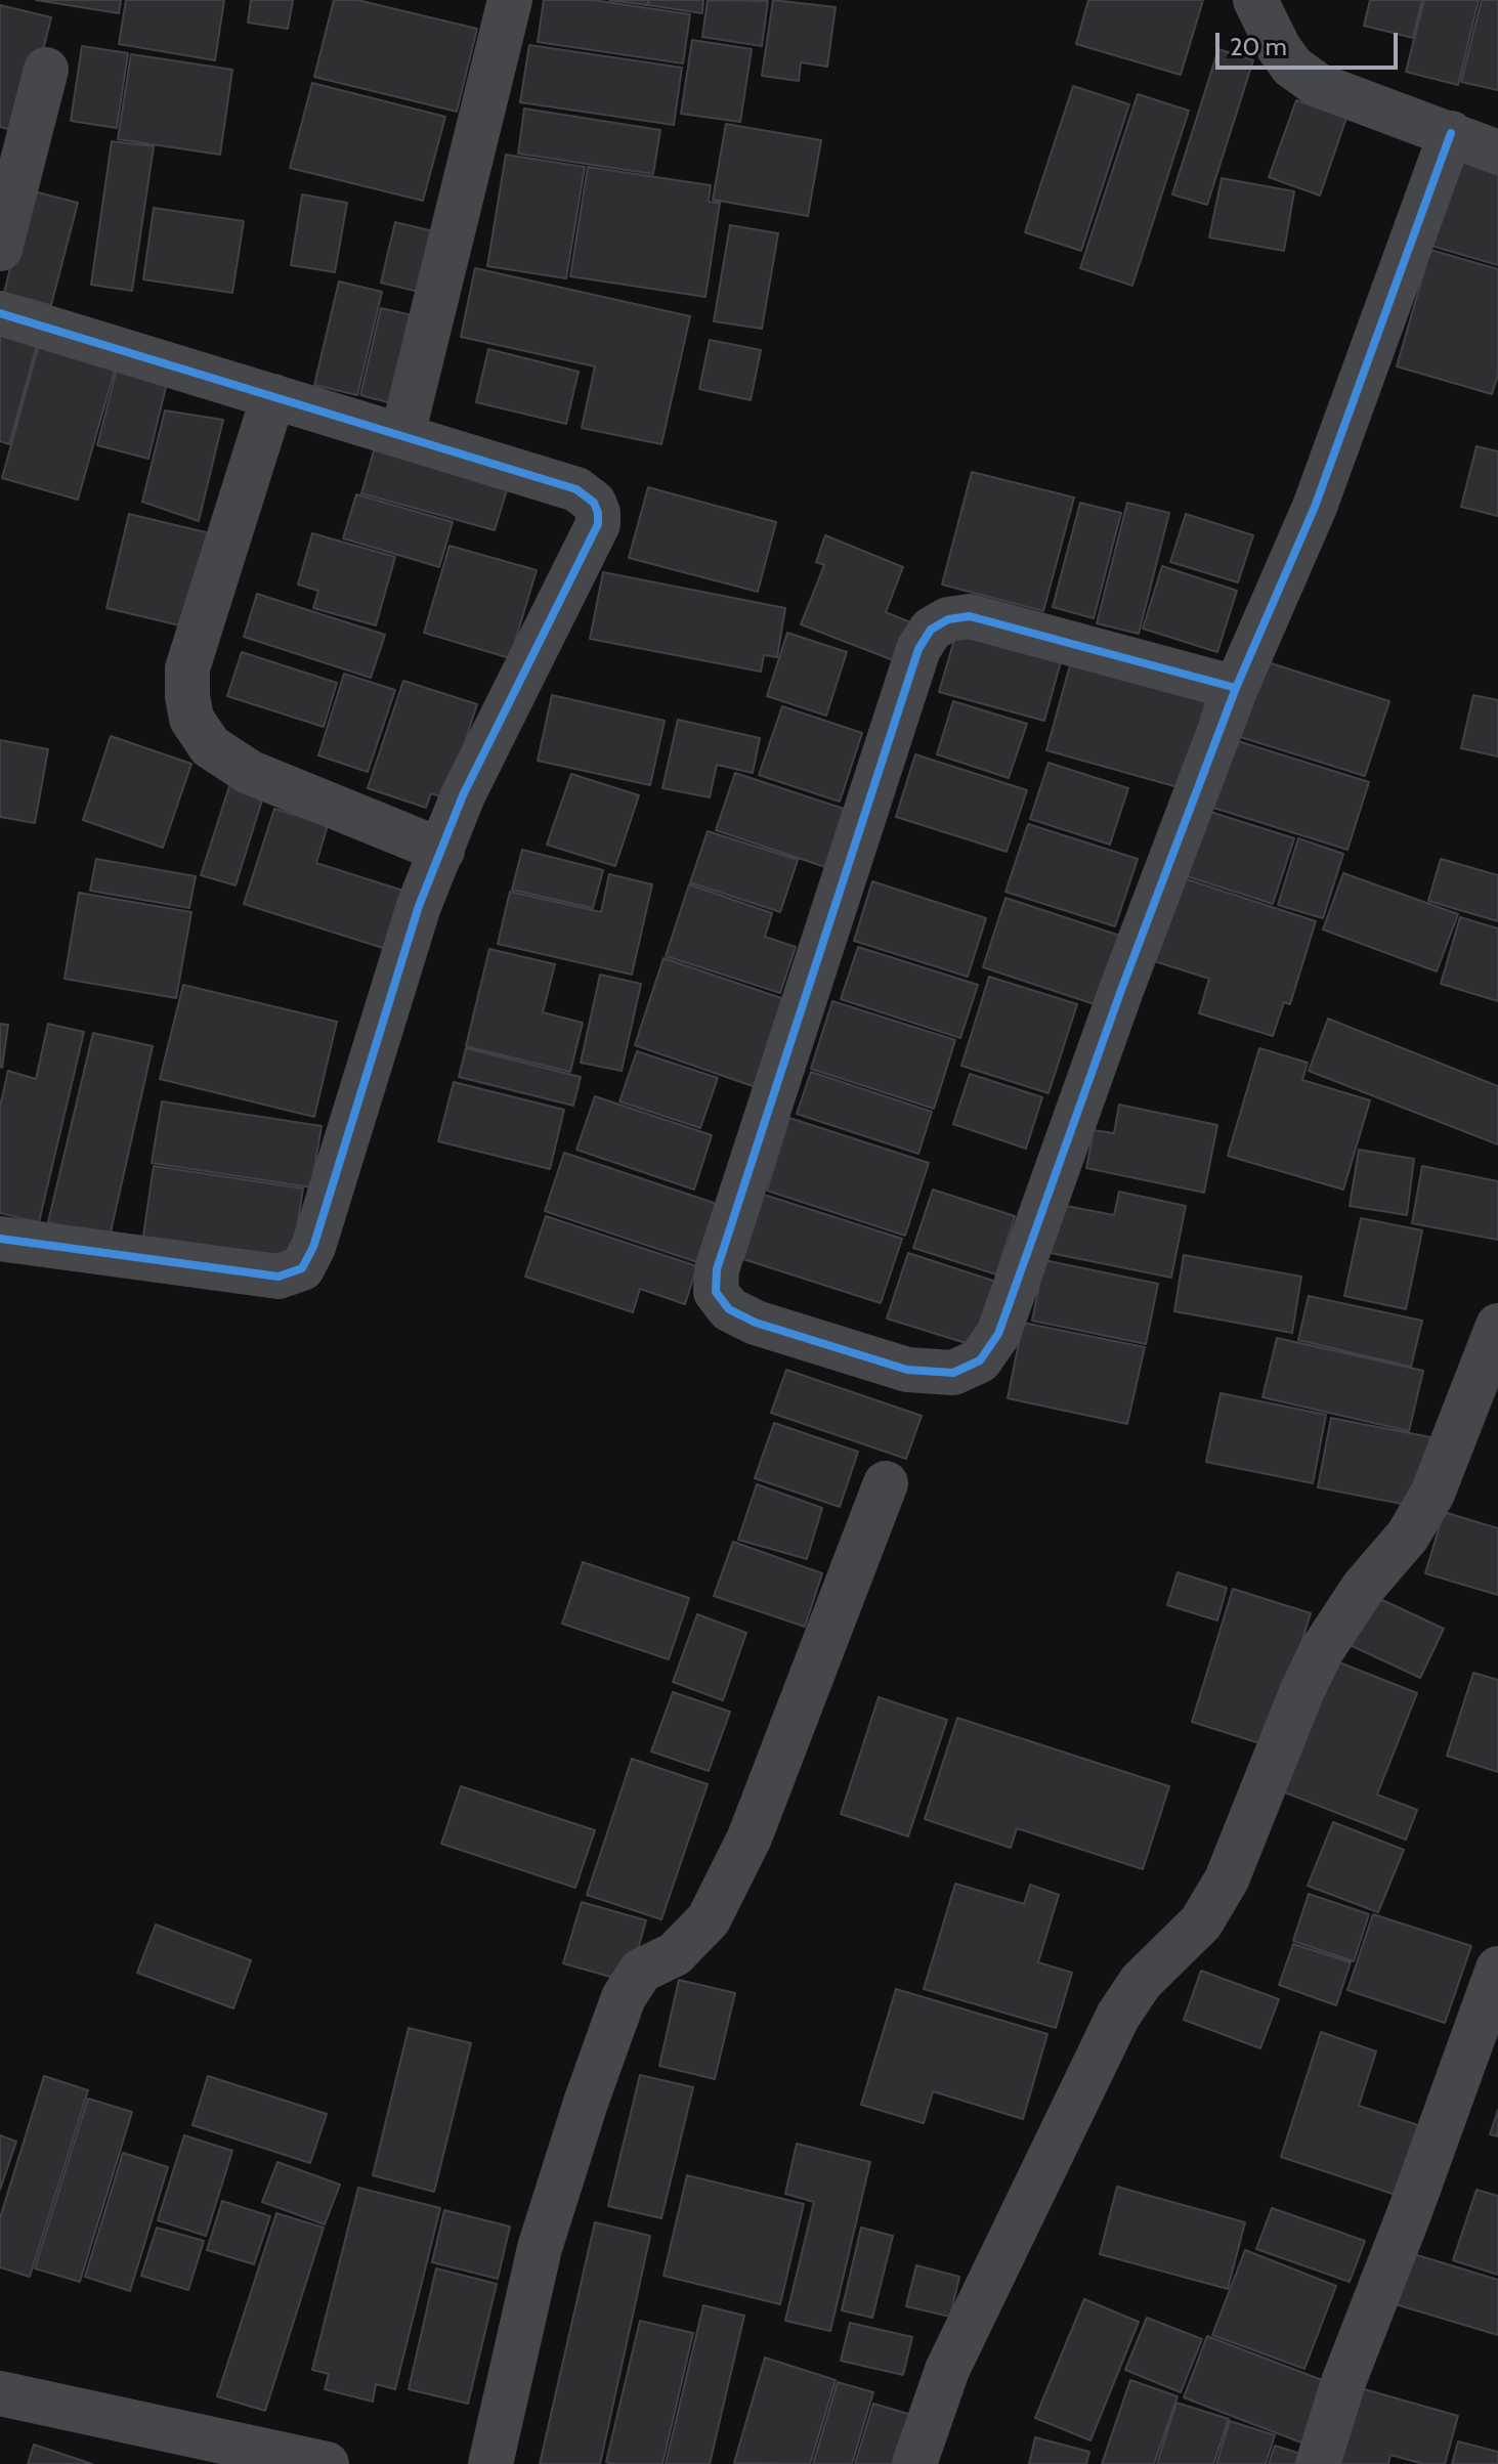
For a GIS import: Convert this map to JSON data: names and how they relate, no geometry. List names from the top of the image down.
{
  "scale_bar": "20 m"
}
